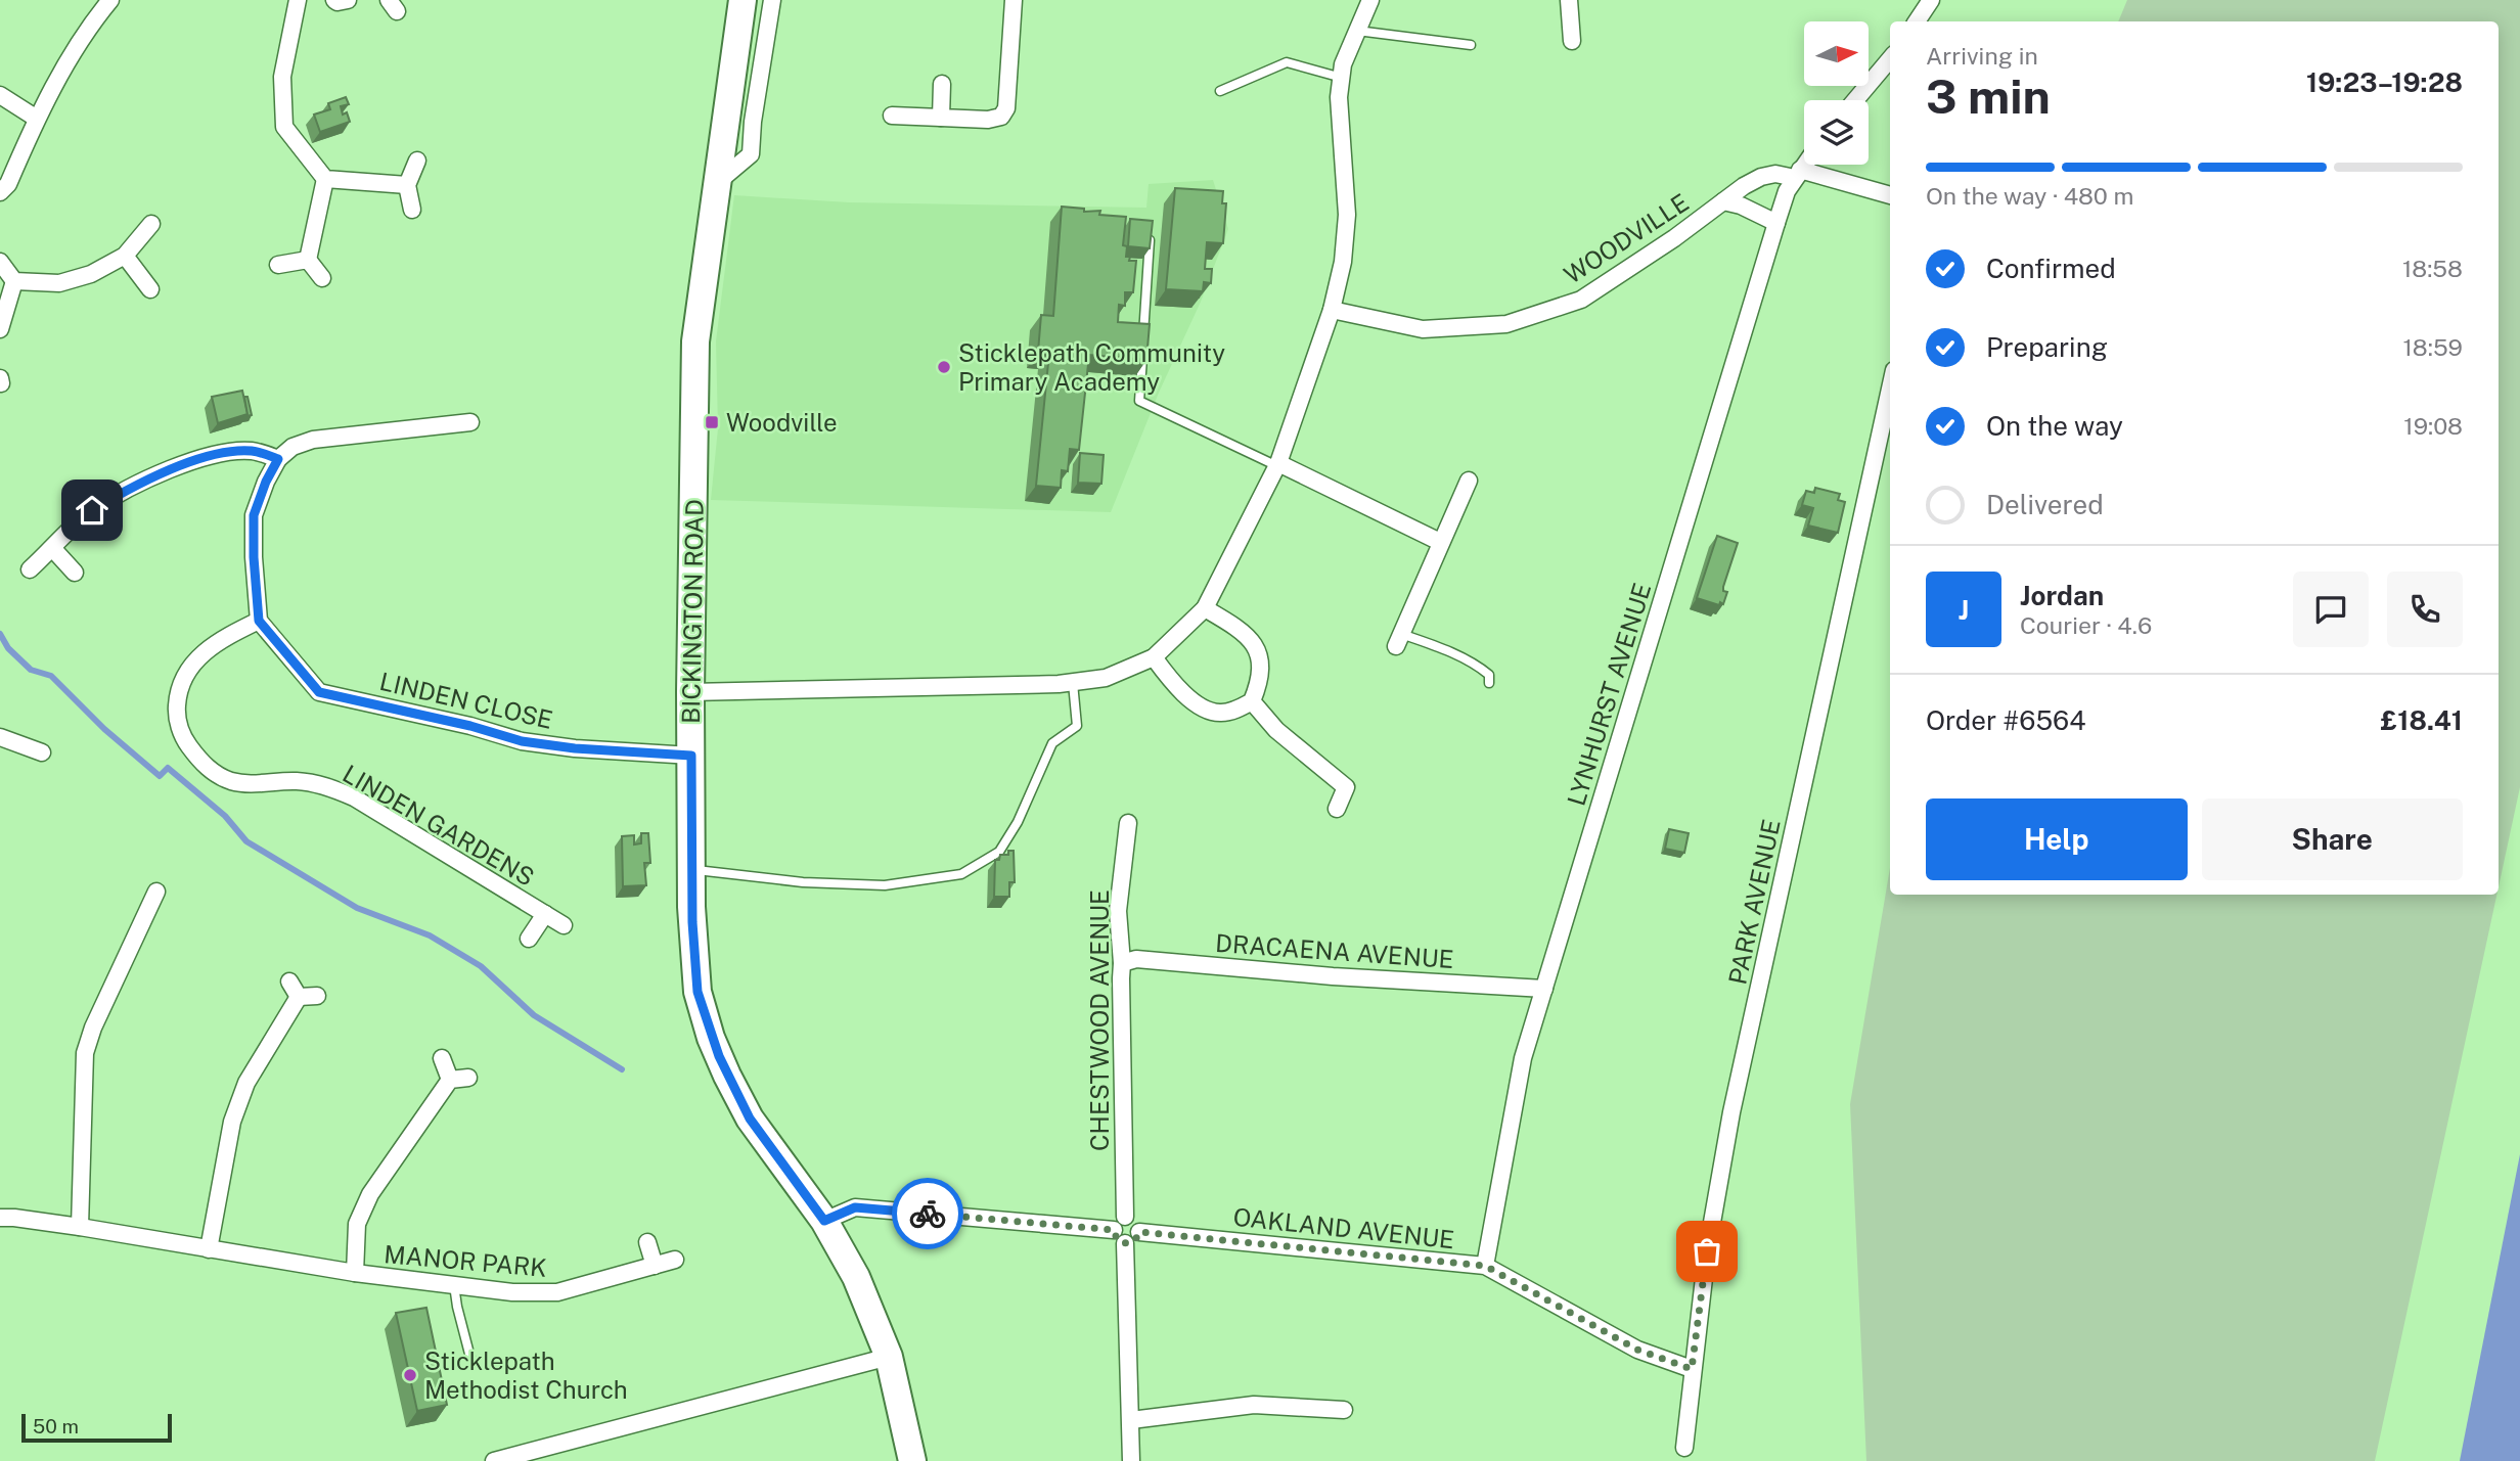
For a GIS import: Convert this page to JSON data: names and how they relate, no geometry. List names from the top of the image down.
{
  "streets": {
    "main road": ["BICKINGTON ROAD"],
    "street": [
      "WOODVILLE",
      "LYNHURST AVENUE",
      "LINDEN CLOSE",
      "LINDEN GARDENS",
      "PARK AVENUE",
      "DRACAENA AVENUE",
      "CHESTWOOD AVENUE",
      "OAKLAND AVENUE",
      "MANOR PARK"
    ]
  },
  "crossings": [
    ["WOODVILLE", "LYNHURST AVENUE"],
    ["BICKINGTON ROAD", "LINDEN CLOSE"],
    ["LYNHURST AVENUE", "DRACAENA AVENUE"],
    ["LYNHURST AVENUE", "OAKLAND AVENUE"],
    ["LINDEN CLOSE", "LINDEN GARDENS"],
    ["PARK AVENUE", "OAKLAND AVENUE"],
    ["DRACAENA AVENUE", "CHESTWOOD AVENUE"],
    ["CHESTWOOD AVENUE", "OAKLAND AVENUE"]
  ],
  "places": {
    "other": ["Sticklepath Community Primary Academy", "Sticklepath Methodist Church"],
    "transit": ["Woodville"]
  },
  "scale_bar": "50 m",
  "north": "right",
  "page": {
    "heading": ["3 min", "Arriving in", "19:23–19:28"],
    "panel": [
      "Jordan",
      "Courier · 4.6",
      "Order #6564",
      "£18.41"
    ],
    "bar": "On the way · 480 m",
    "list": [
      ["Confirmed", "18:58"],
      ["Preparing", "18:59"],
      ["On the way", "19:08"],
      "Delivered"
    ],
    "round": "J",
    "buttons": ["Help", "Share"],
    "scale": "50 m"
  }
}
